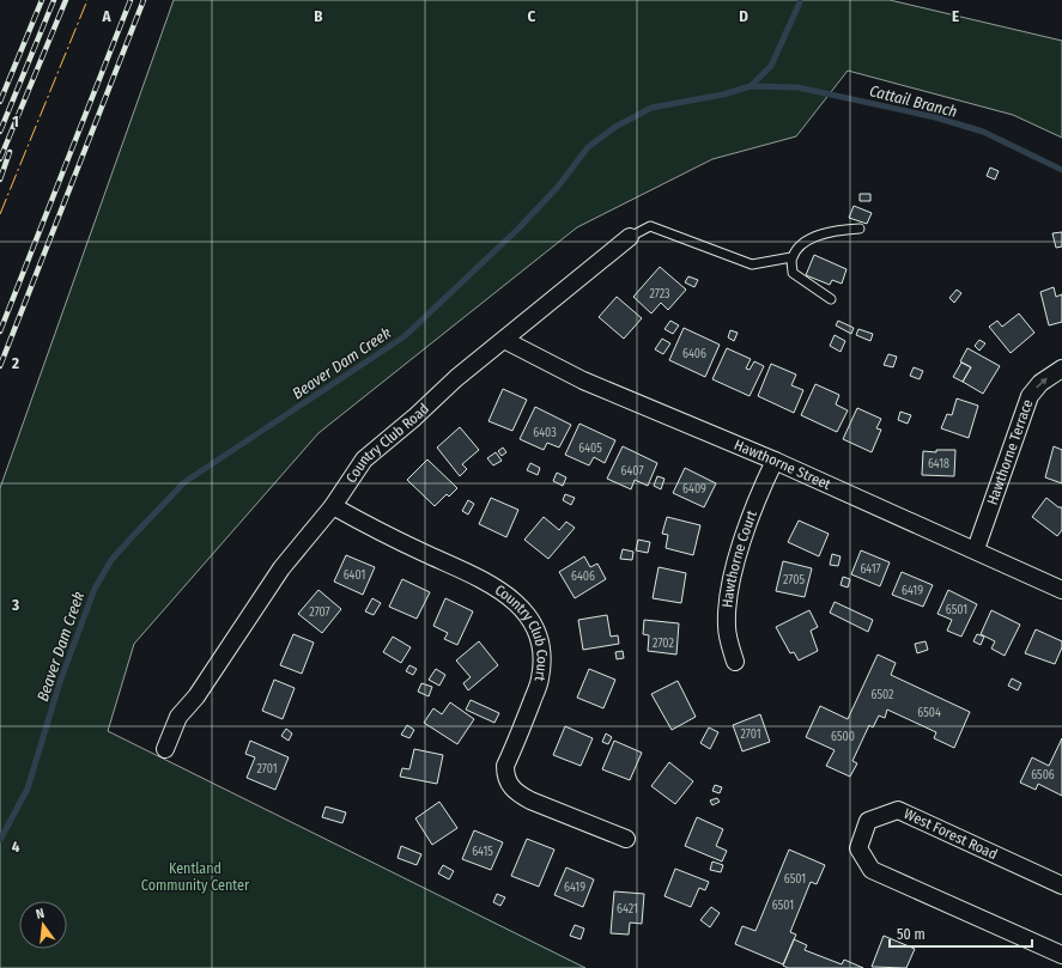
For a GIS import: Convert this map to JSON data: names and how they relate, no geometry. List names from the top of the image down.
{
  "streets": {
    "street": [
      "Country Club Road",
      "Hawthorne Terrace",
      "Hawthorne Street",
      "Hawthorne Court",
      "Country Club Court",
      "West Forest Road"
    ]
  },
  "crossings": [
    ["Country Club Road", "Hawthorne Street"],
    ["Country Club Road", "Country Club Court"],
    ["Hawthorne Terrace", "Hawthorne Street"],
    ["Hawthorne Street", "Hawthorne Court"]
  ],
  "one_way": ["Hawthorne Terrace"],
  "water": ["Cattail Branch", "Beaver Dam Creek"],
  "parks": ["Kentland Community Center"],
  "house_numbers": [
    "2723",
    "6406",
    "6403",
    "6405",
    "6418",
    "6407",
    "6409",
    "6417",
    "6401",
    "6406",
    "2705",
    "6419",
    "6501",
    "2707",
    "2702",
    "6502",
    "6504",
    "2701",
    "6500",
    "2701",
    "6506",
    "6415",
    "6501",
    "6419",
    "6501",
    "6421"
  ],
  "scale_bar": "50 m",
  "north": "top",
  "grid": {
    "columns": [
      "A",
      "B",
      "C",
      "D",
      "E"
    ],
    "rows": [
      "1",
      "2",
      "3",
      "4"
    ]
  }
}
